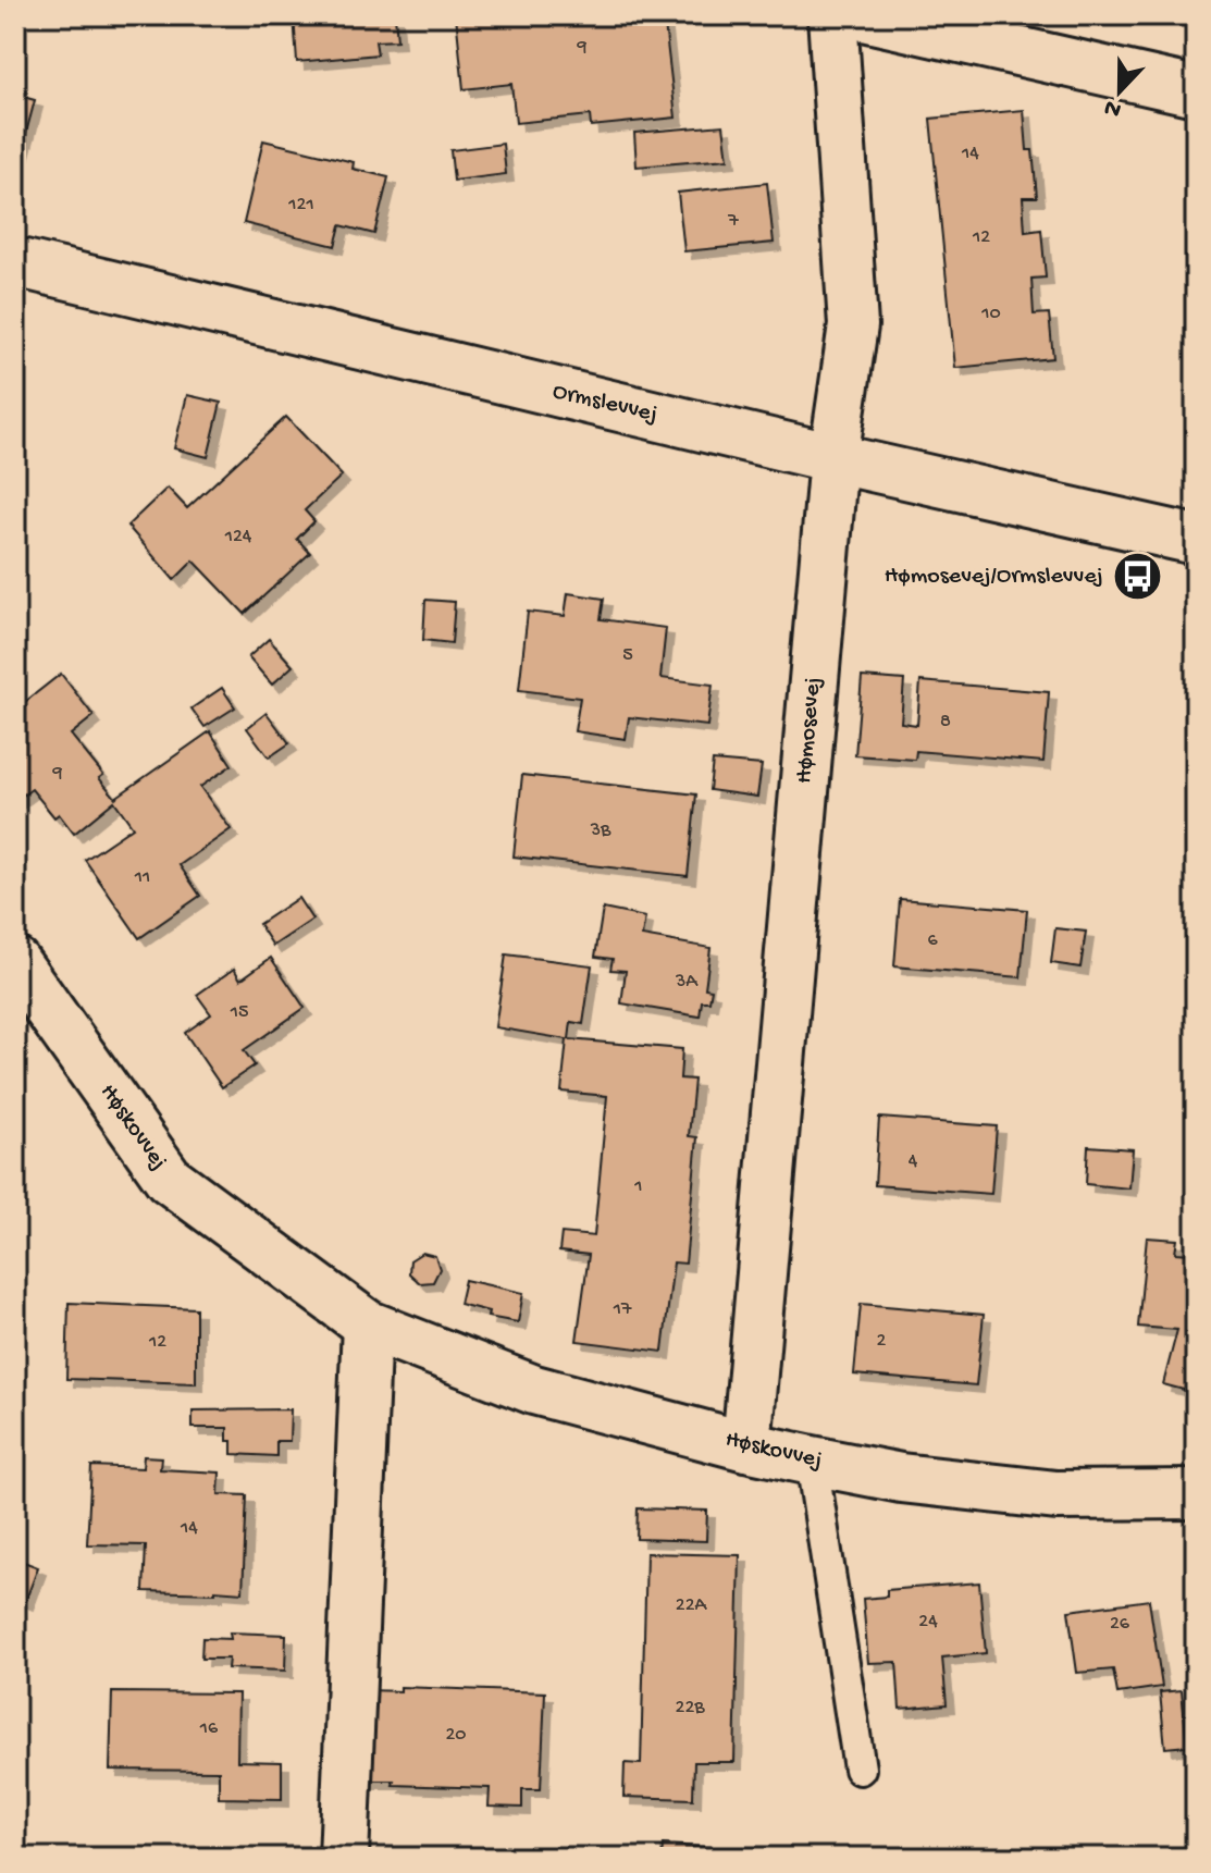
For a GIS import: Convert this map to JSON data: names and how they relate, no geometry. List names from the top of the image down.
{
  "streets": {
    "street": ["Ormslevvej", "Hømosevej", "Høskovvej"]
  },
  "crossings": [
    ["Ormslevvej", "Hømosevej"],
    ["Hømosevej", "Høskovvej"]
  ],
  "places": {
    "bus stop": ["Hømosevej/Ormslevvej"]
  },
  "house_numbers": [
    "9",
    "14",
    "121",
    "7",
    "12",
    "10",
    "124",
    "5",
    "8",
    "9",
    "3B",
    "11",
    "6",
    "3A",
    "15",
    "4",
    "1",
    "17",
    "2",
    "12",
    "14",
    "22A",
    "24",
    "26",
    "22B",
    "16",
    "20"
  ],
  "north": "bottom"
}
